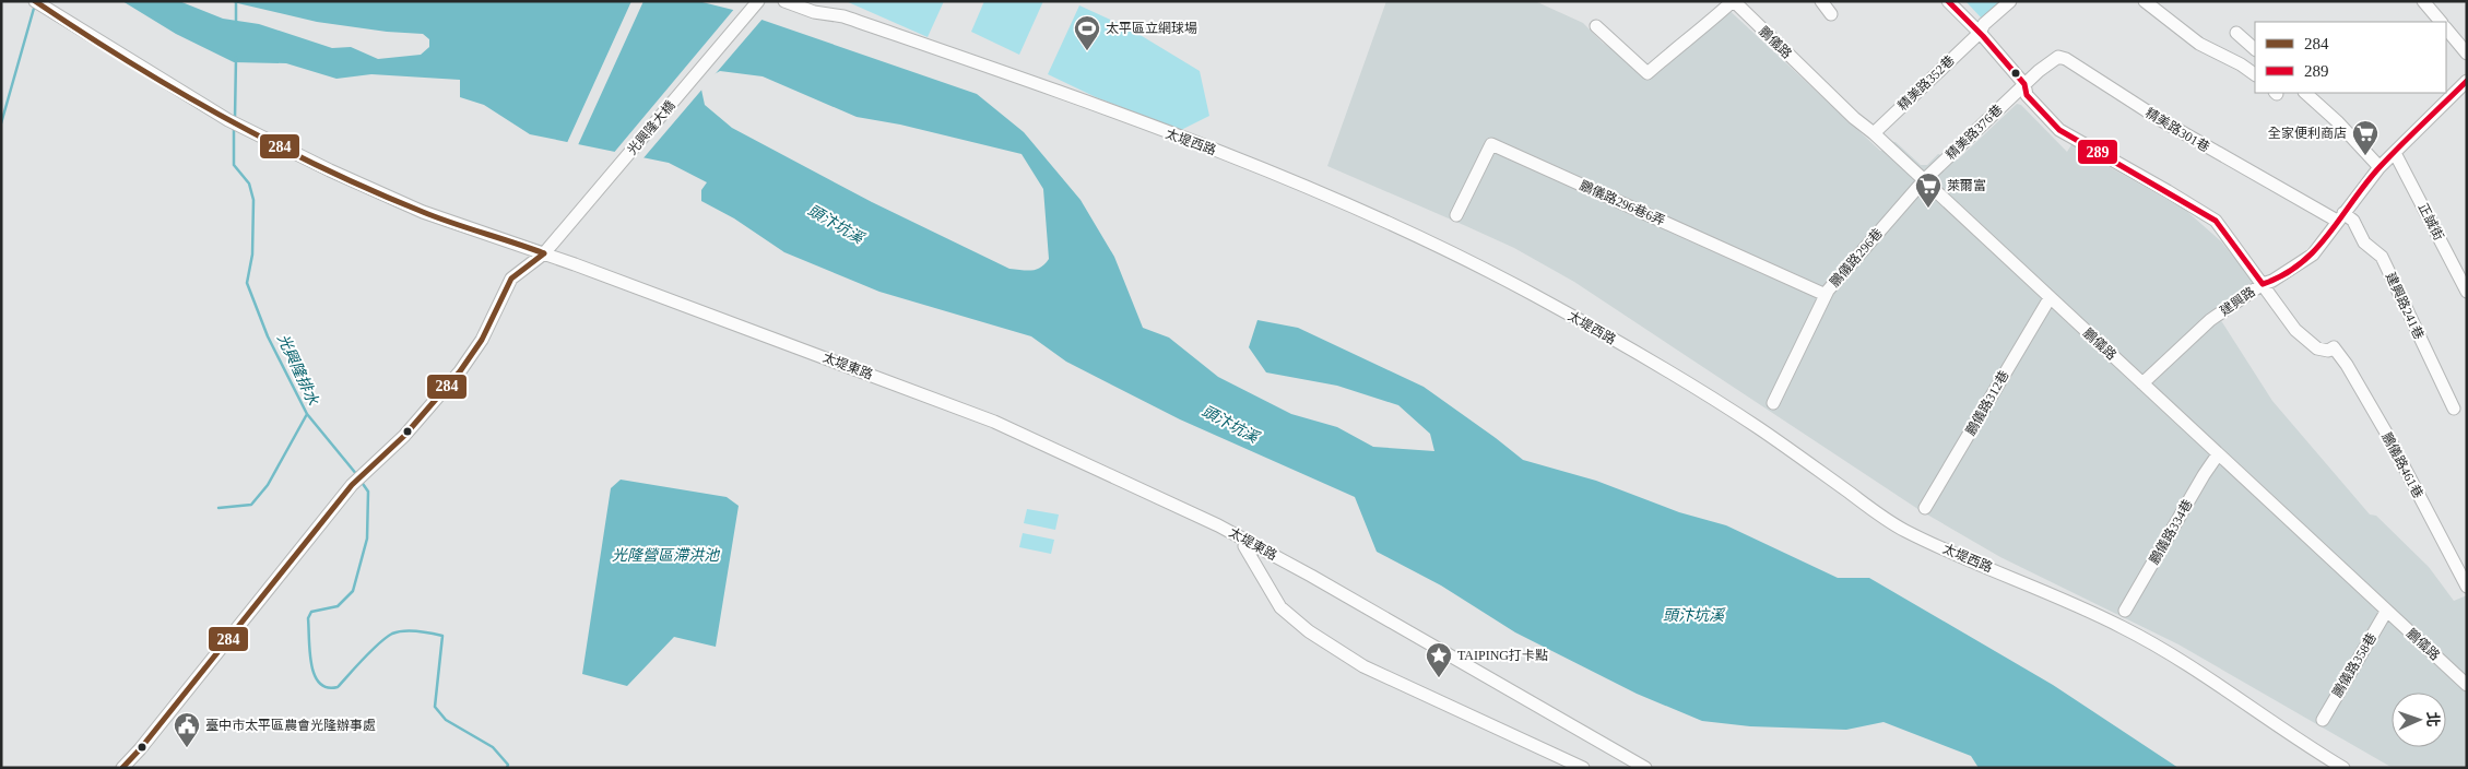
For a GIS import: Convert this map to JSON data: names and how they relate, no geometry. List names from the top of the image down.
{
  "streets": {
    "street": [
      "鵬儀路",
      "精美路352巷",
      "光興隆大橋",
      "精美路301巷",
      "精美路376巷",
      "太堤西路",
      "鵬儀路296巷6弄",
      "正誠街",
      "鵬儀路296巷",
      "建興路",
      "建興路241巷",
      "太堤東路",
      "鵬儀路312巷",
      "鵬儀路461巷",
      "鵬儀路334巷",
      "鵬儀路358巷"
    ]
  },
  "crossings": [
    ["鵬儀路", "精美路352巷"],
    ["鵬儀路", "精美路376巷"],
    ["鵬儀路", "鵬儀路296巷"],
    ["鵬儀路", "建興路"],
    ["鵬儀路", "鵬儀路312巷"],
    ["鵬儀路", "鵬儀路334巷"],
    ["鵬儀路", "鵬儀路358巷"],
    ["光興隆大橋", "太堤東路"],
    ["精美路301巷", "精美路376巷"],
    ["精美路301巷", "建興路"],
    ["精美路301巷", "建興路241巷"],
    ["精美路376巷", "鵬儀路296巷"],
    ["鵬儀路296巷6弄", "鵬儀路296巷"],
    ["正誠街", "建興路"],
    ["建興路", "建興路241巷"],
    ["建興路", "鵬儀路461巷"]
  ],
  "water": ["頭汴坑溪", "光興隆排水", "光隆營區滯洪池"],
  "places": {
    "sports": ["太平區立網球場"],
    "supermarket": ["全家便利商店", "萊爾富"],
    "place": ["TAIPING打卡點"],
    "public building": ["臺中市太平區農會光隆辦事處"]
  },
  "lines": ["transit line 284", "transit line 289"],
  "legend": ["284", "289"],
  "north": "right"
}
